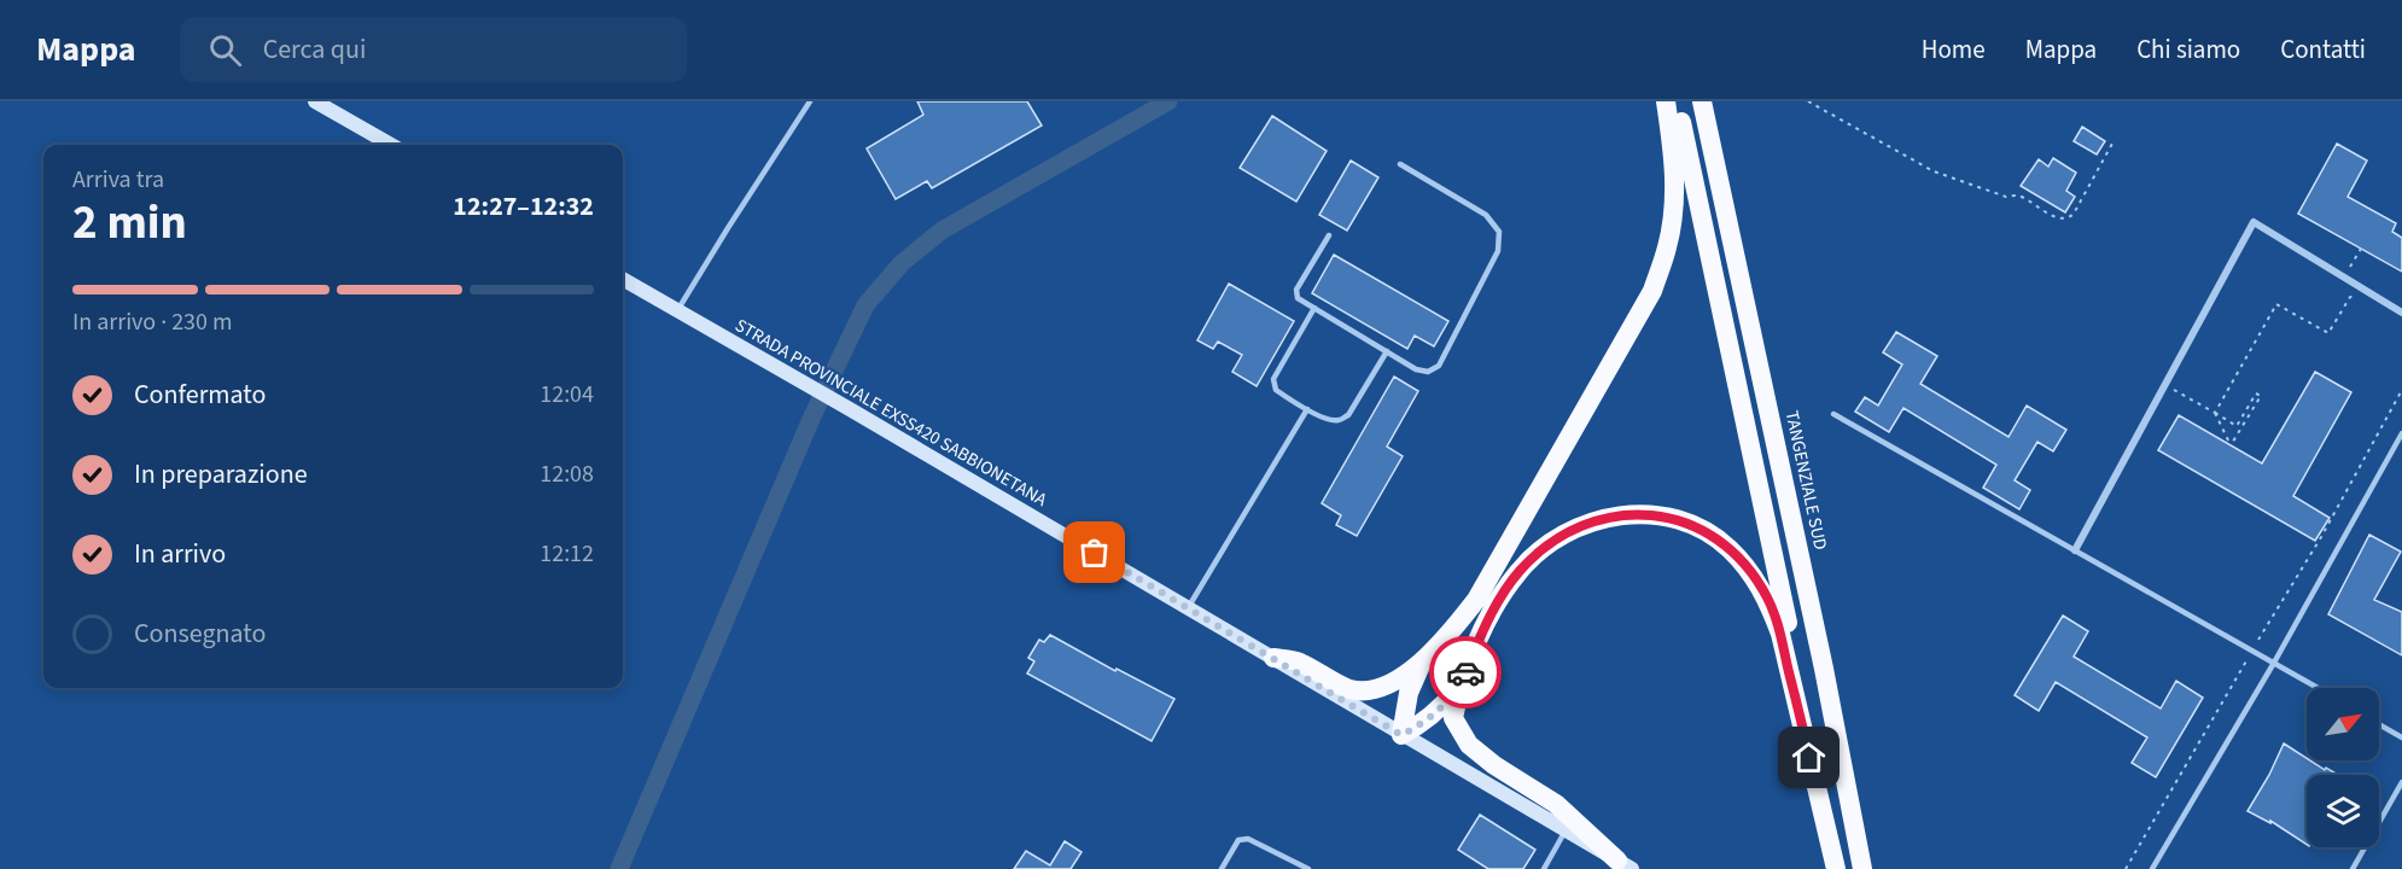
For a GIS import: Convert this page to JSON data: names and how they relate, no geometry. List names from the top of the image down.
{
  "streets": {
    "highway": ["TANGENZIALE SUD"],
    "main road": ["STRADA PROVINCIALE EXSS420 SABBIONETANA"]
  },
  "north": "top right",
  "page": {
    "header": "Mappa",
    "search": "Cerca qui",
    "nav": [
      "Home",
      "Mappa",
      "Chi siamo",
      "Contatti"
    ],
    "heading": ["2 min", "Arriva tra", "12:27–12:32"],
    "bar": "In arrivo · 230 m",
    "list": [
      ["Confermato", "12:04"],
      ["In preparazione", "12:08"],
      ["In arrivo", "12:12"],
      "Consegnato"
    ]
  }
}
